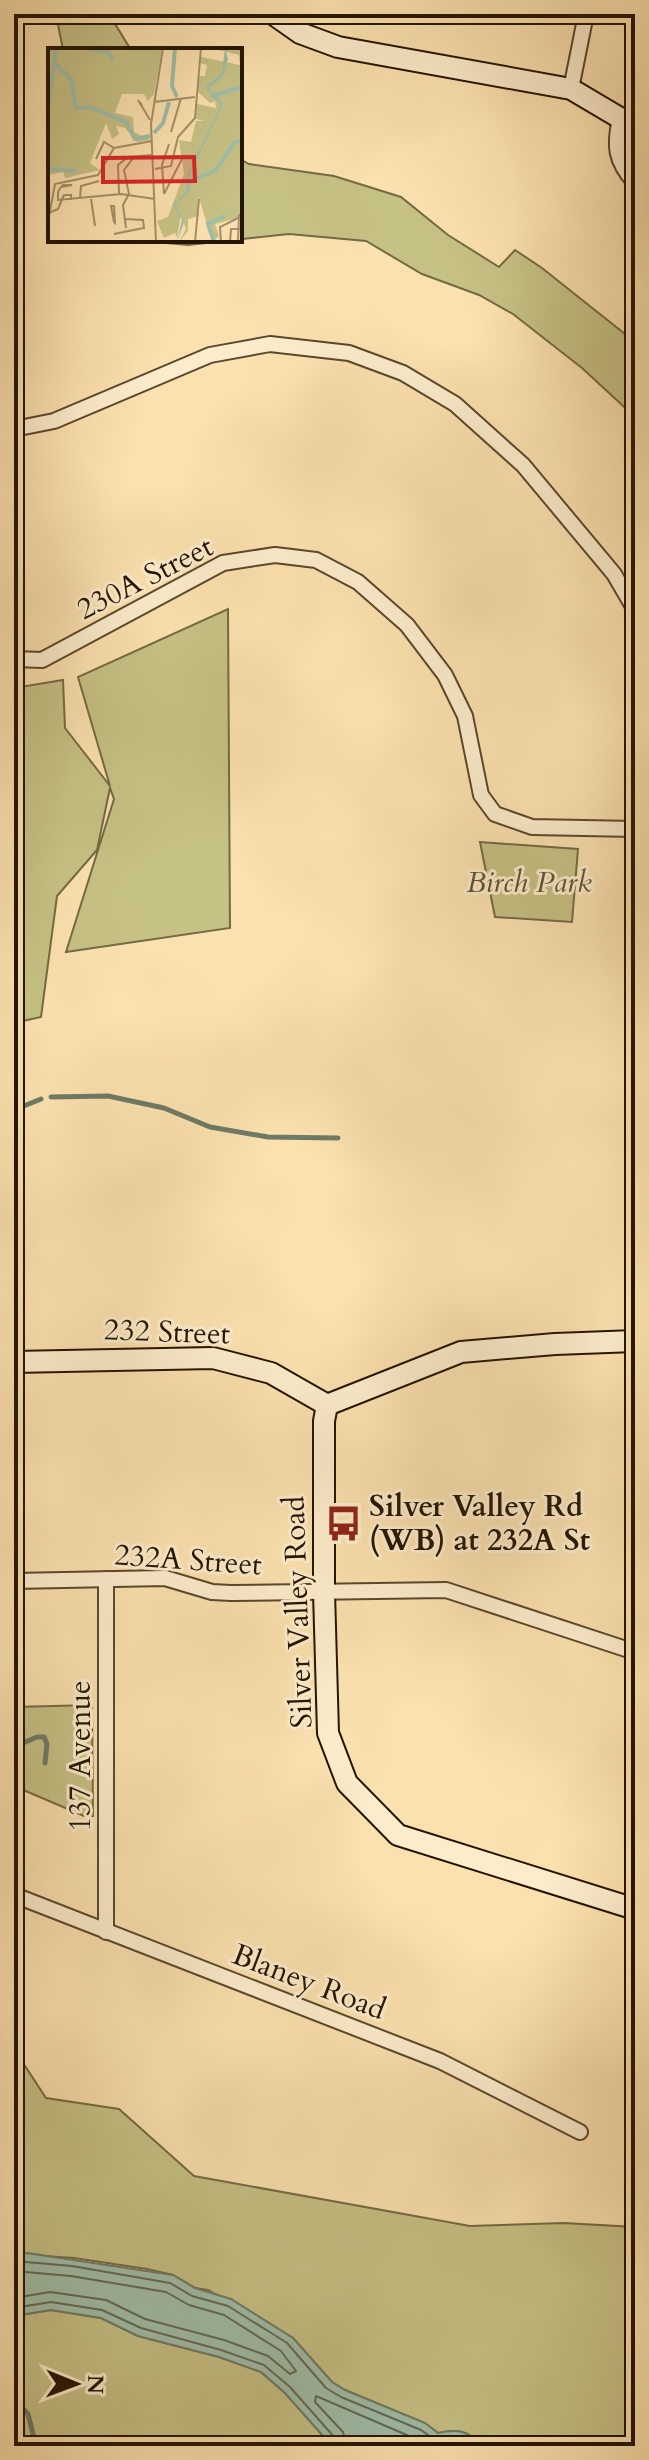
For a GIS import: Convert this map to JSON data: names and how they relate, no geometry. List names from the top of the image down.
{
  "streets": {
    "street": [
      "230A Street",
      "232 Street",
      "232A Street",
      "Silver Valley Road",
      "137 Avenue",
      "Blaney Road"
    ]
  },
  "crossings": [
    ["232 Street", "Silver Valley Road"],
    ["232A Street", "Silver Valley Road"],
    ["232A Street", "137 Avenue"],
    ["137 Avenue", "Blaney Road"]
  ],
  "parks": ["Birch Park"],
  "places": {
    "bus stop": ["Silver Valley Rd (WB) at 232A St"]
  },
  "north": "right"
}
